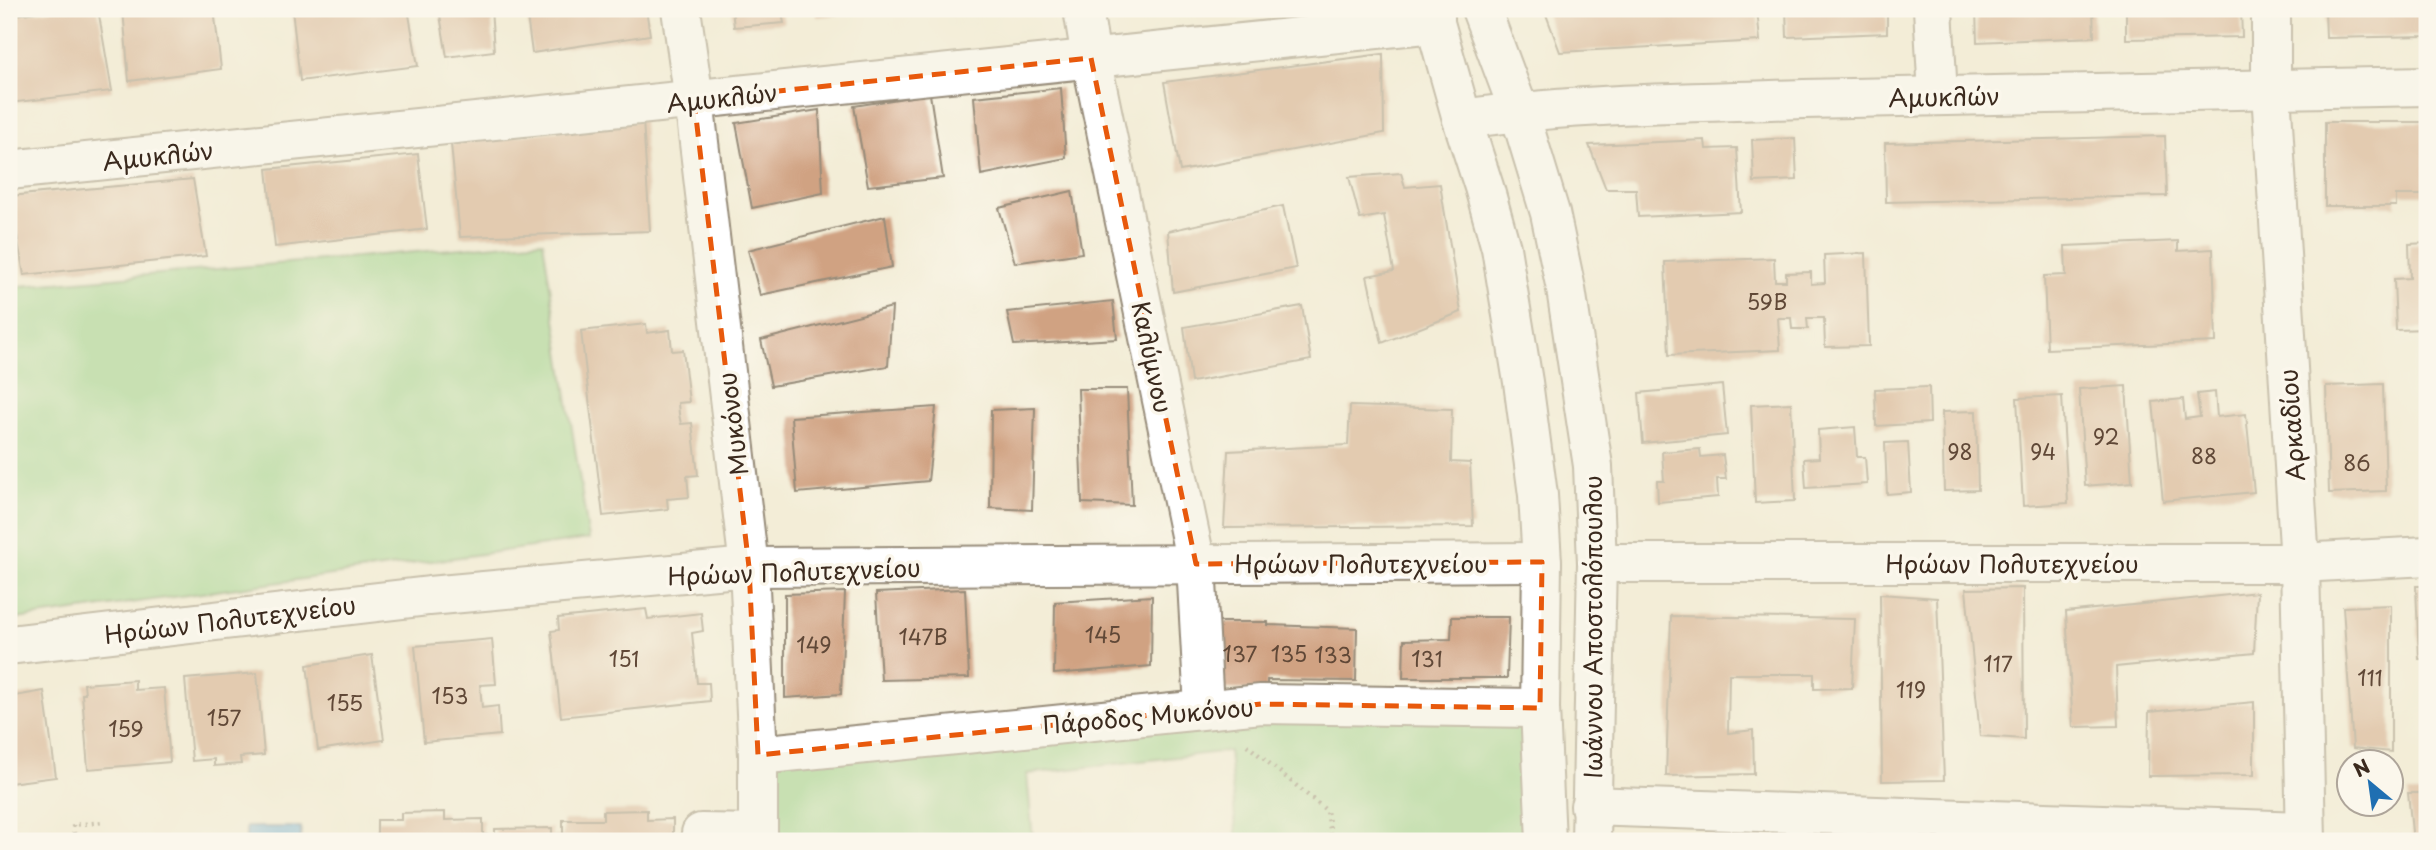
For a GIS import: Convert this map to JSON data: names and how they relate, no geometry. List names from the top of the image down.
{
  "streets": {
    "street": [
      "Αμυκλών",
      "Καλύμνου",
      "Μυκόνου",
      "Αρκαδίου",
      "Ηρώων Πολυτεχνείου",
      "Ιωάννου Αποστολόπουλου",
      "Πάροδος Μυκόνου"
    ]
  },
  "crossings": [
    ["Αμυκλών", "Καλύμνου"],
    ["Αμυκλών", "Μυκόνου"],
    ["Αμυκλών", "Αρκαδίου"],
    ["Αμυκλών", "Ιωάννου Αποστολόπουλου"],
    ["Καλύμνου", "Ηρώων Πολυτεχνείου"],
    ["Καλύμνου", "Πάροδος Μυκόνου"],
    ["Μυκόνου", "Ηρώων Πολυτεχνείου"],
    ["Μυκόνου", "Πάροδος Μυκόνου"],
    ["Αρκαδίου", "Ηρώων Πολυτεχνείου"],
    ["Ηρώων Πολυτεχνείου", "Ιωάννου Αποστολόπουλου"],
    ["Ιωάννου Αποστολόπουλου", "Πάροδος Μυκόνου"]
  ],
  "house_numbers": [
    "59Β",
    "92",
    "98",
    "94",
    "88",
    "86",
    "145",
    "147Β",
    "149",
    "137",
    "135",
    "133",
    "151",
    "131",
    "117",
    "111",
    "119",
    "153",
    "155",
    "157",
    "159"
  ],
  "north": "top left"
}
